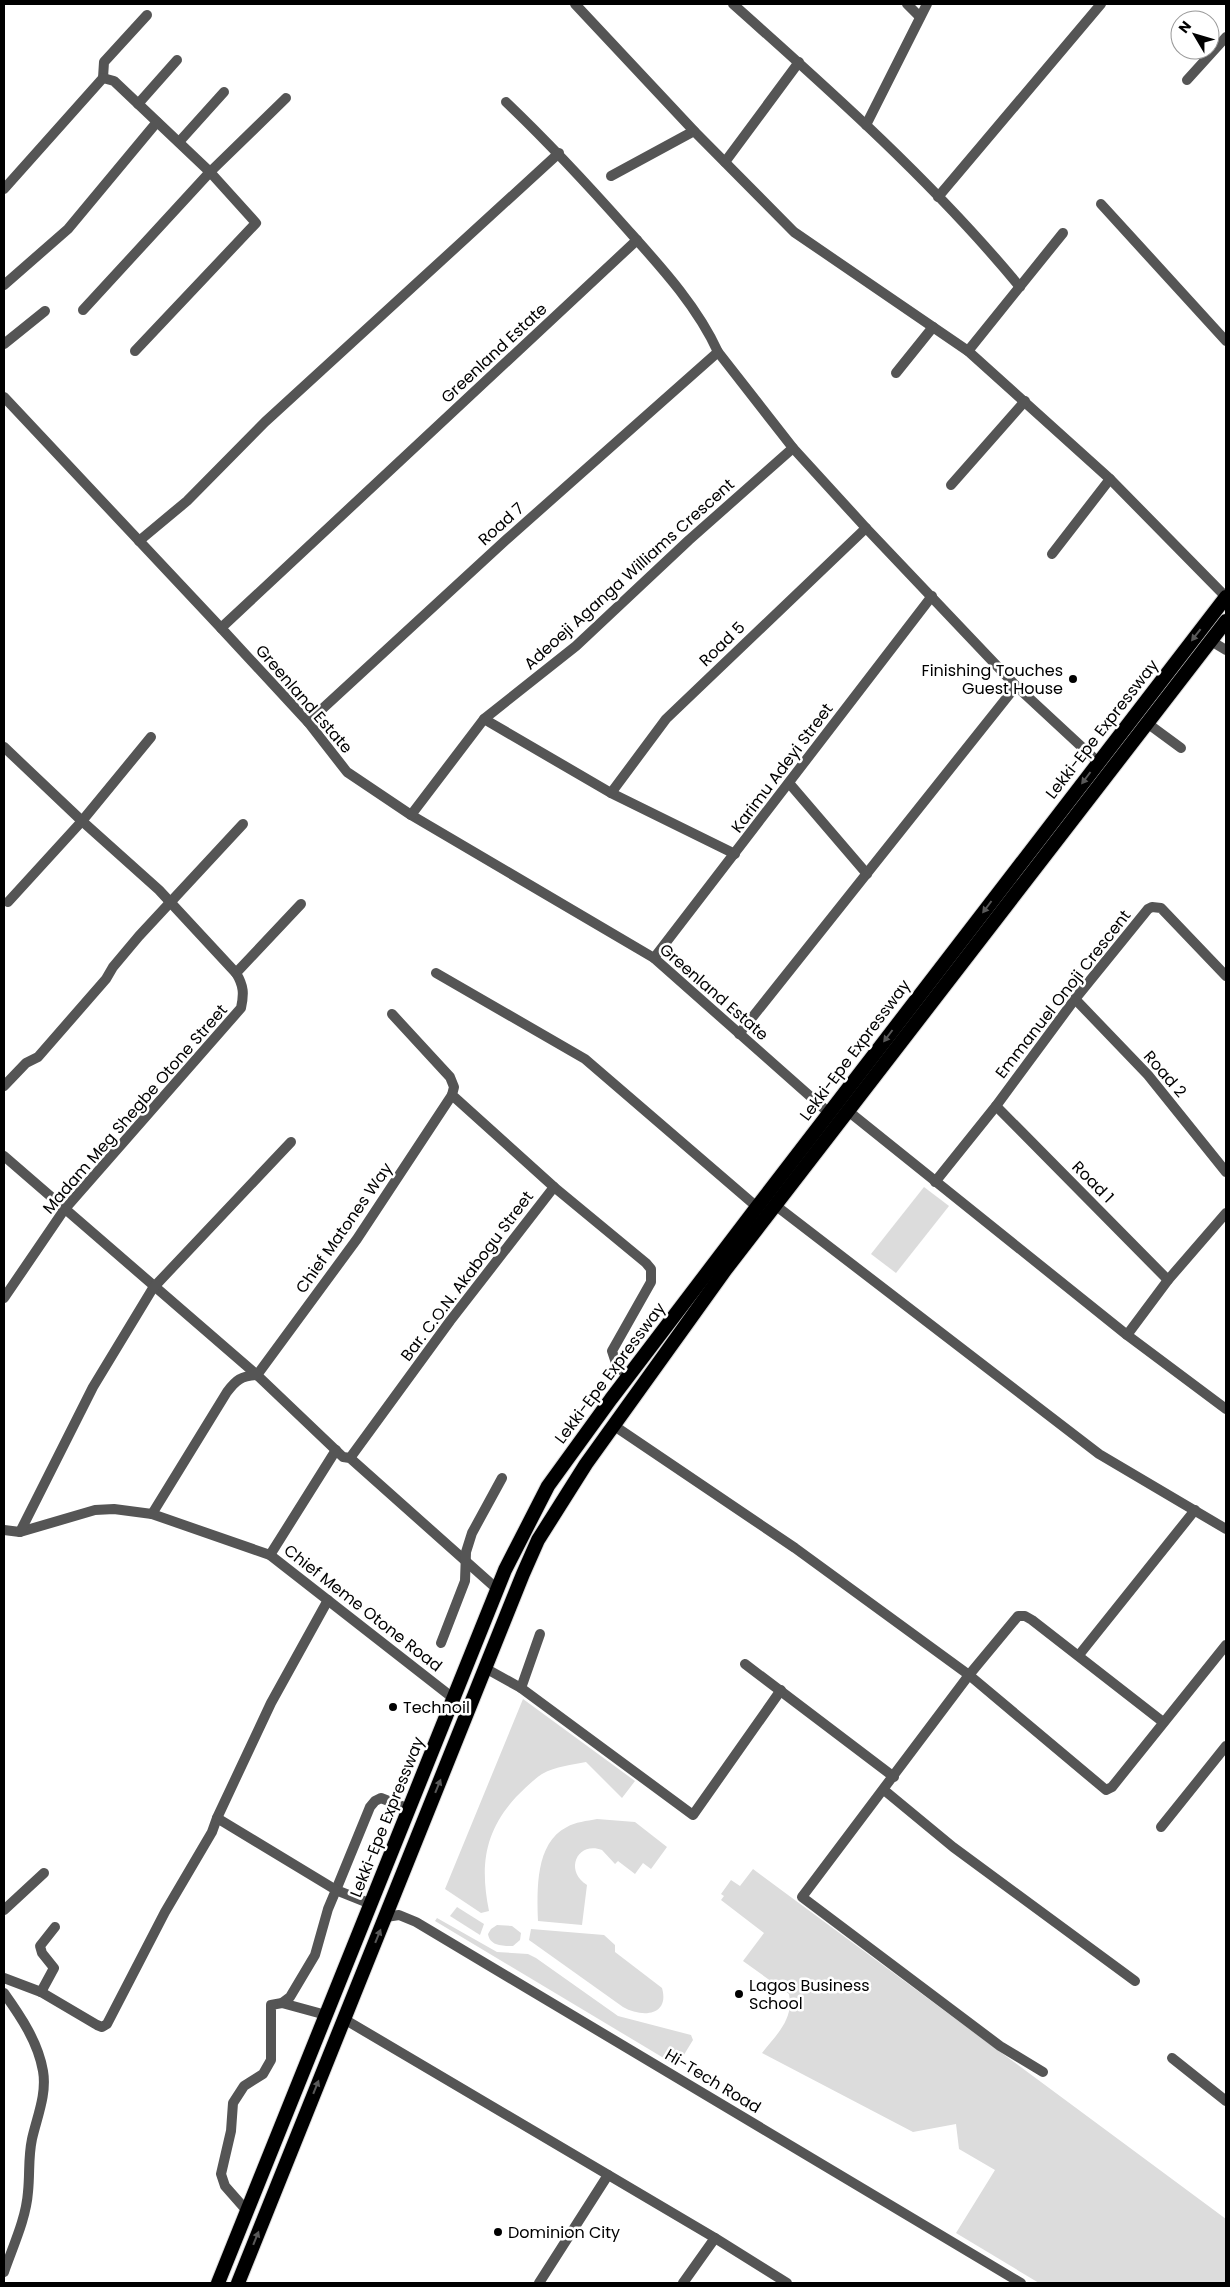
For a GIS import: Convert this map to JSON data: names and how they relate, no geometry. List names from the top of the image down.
{
  "streets": {
    "highway": ["Lekki-Epe Expressway"],
    "street": [
      "Greenland Estate",
      "Road 7",
      "Adeoeji Aganga Williams Crescent",
      "Road 5",
      "Karimu Adeyi Street",
      "Emmanuel Onoji Crescent",
      "Road 2",
      "Madam Meg Shegbe Otone Street",
      "Road 1",
      "Chief Matones Way",
      "Bar. C.O.N. Akabogu Street",
      "Chief Meme Otone Road",
      "Hi-Tech Road"
    ]
  },
  "crossings": [
    ["Greenland Estate", "Road 7"],
    ["Greenland Estate", "Adeoeji Aganga Williams Crescent"],
    ["Greenland Estate", "Lekki-Epe Expressway"],
    ["Greenland Estate", "Karimu Adeyi Street"],
    ["Lekki-Epe Expressway", "Chief Meme Otone Road"],
    ["Lekki-Epe Expressway", "Hi-Tech Road"],
    ["Emmanuel Onoji Crescent", "Road 2"],
    ["Emmanuel Onoji Crescent", "Road 1"],
    ["Chief Matones Way", "Bar. C.O.N. Akabogu Street"]
  ],
  "places": [
    "Finishing Touches Guest House",
    "Technoil",
    "Lagos Business School",
    "Dominion City"
  ],
  "north": "top left"
}
